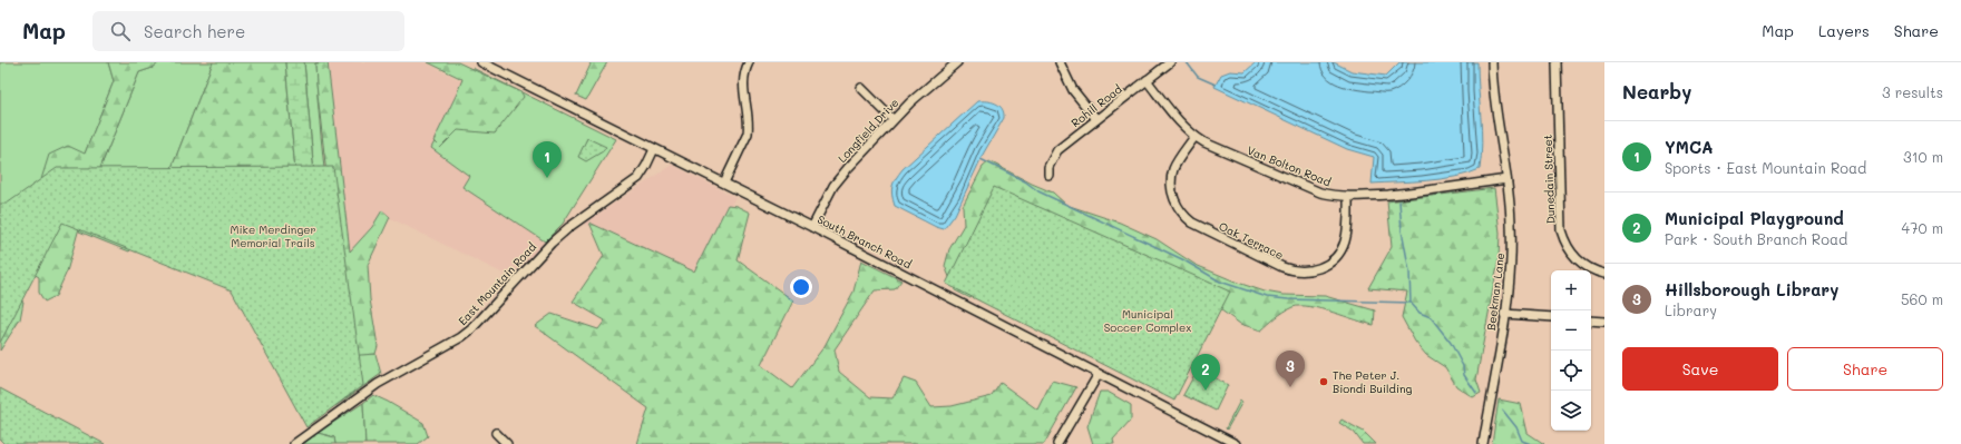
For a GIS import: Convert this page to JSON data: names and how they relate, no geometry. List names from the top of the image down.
{
  "streets": {
    "street": [
      "Rohill Road",
      "Longfield Drive",
      "Van Bolton Road",
      "Dunedain Street",
      "Oak Terrace",
      "South Branch Road",
      "East Mountain Road",
      "Beekman Lane"
    ]
  },
  "crossings": [
    ["Rohill Road", "Van Bolton Road"],
    ["Longfield Drive", "South Branch Road"],
    ["Van Bolton Road", "Oak Terrace"],
    ["Van Bolton Road", "Beekman Lane"],
    ["South Branch Road", "East Mountain Road"]
  ],
  "parks": ["Mike Merdinger Memorial Trails", "Municipal Soccer Complex"],
  "places": ["The Peter J. Biondi Building"],
  "page": {
    "header": "Map",
    "search": "Search here",
    "nav": ["Map", "Layers", "Share"],
    "heading": ["Nearby", "3 results"],
    "list": [
      {
        "mark": "1",
        "name": "YMCA",
        "note": "Sports · East Mountain Road",
        "value": "310 m"
      },
      {
        "mark": "2",
        "name": "Municipal Playground",
        "note": "Park · South Branch Road",
        "value": "470 m"
      },
      {
        "mark": "3",
        "name": "Hillsborough Library",
        "note": "Library",
        "value": "560 m"
      }
    ],
    "pins": ["1", "3", "2"],
    "map_buttons": ["+", "−"],
    "buttons": ["Save", "Share"]
  }
}
